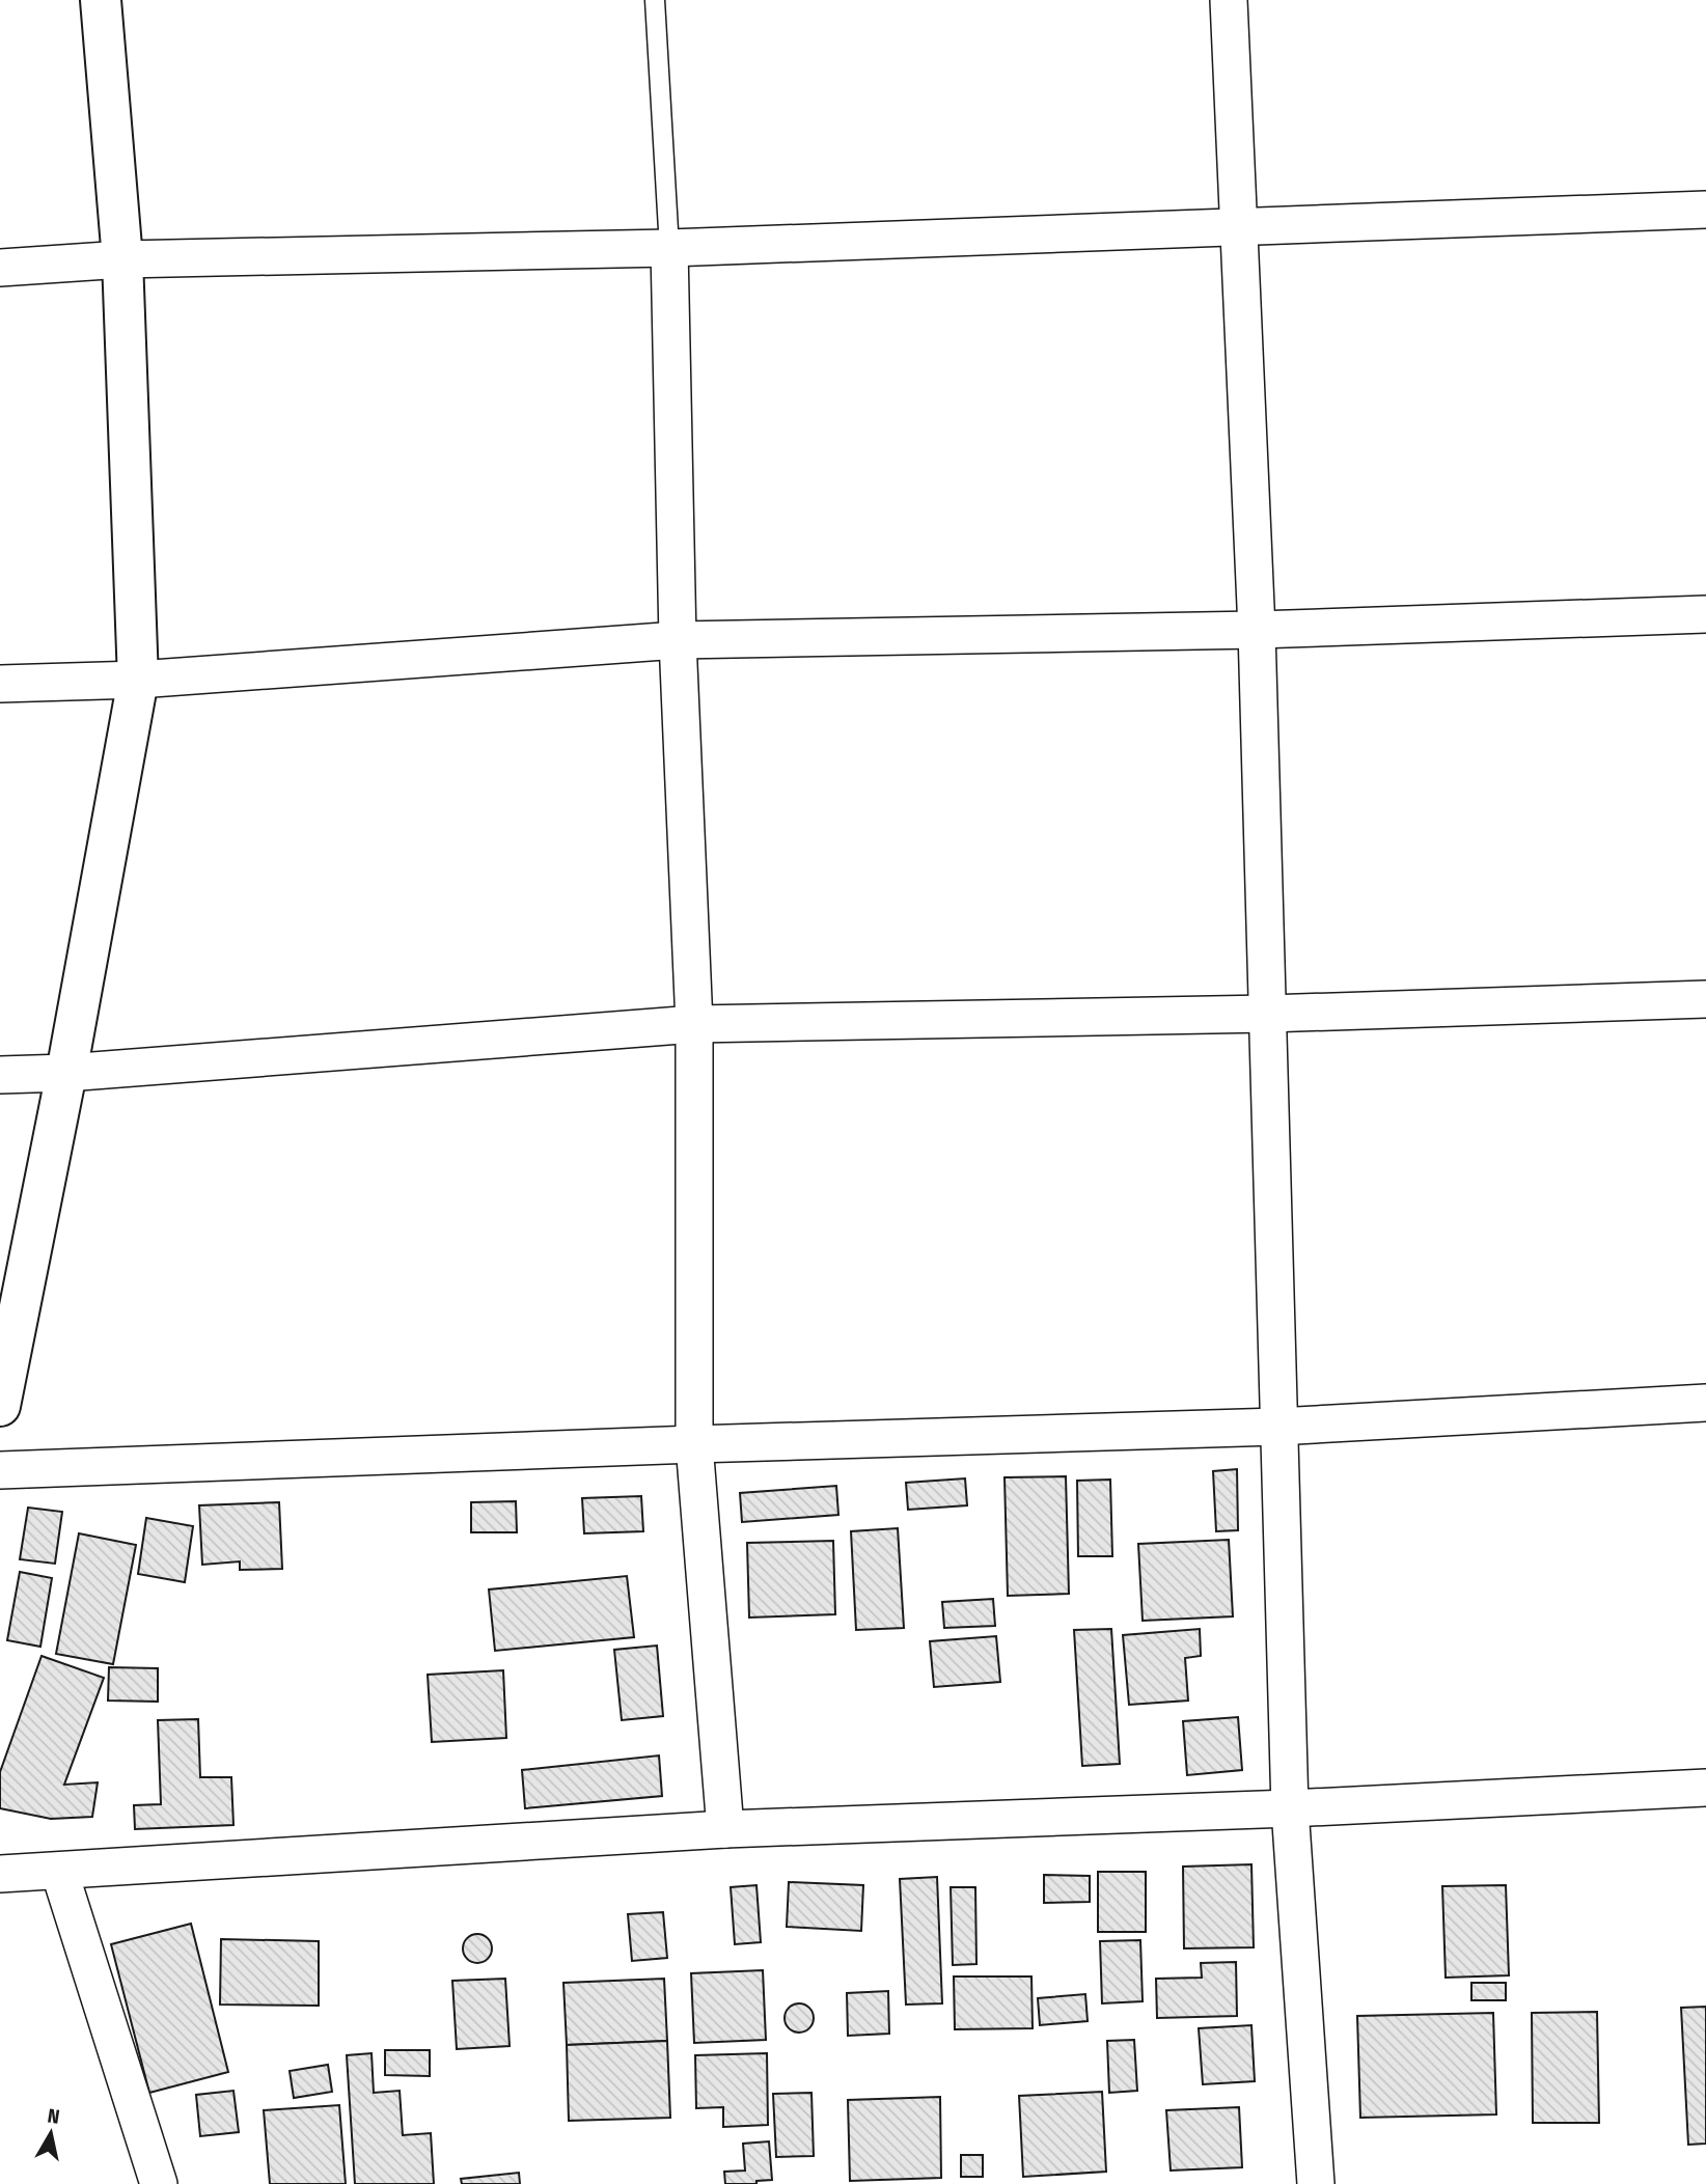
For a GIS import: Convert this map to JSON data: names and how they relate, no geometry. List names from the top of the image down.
{
  "north": "top"
}
